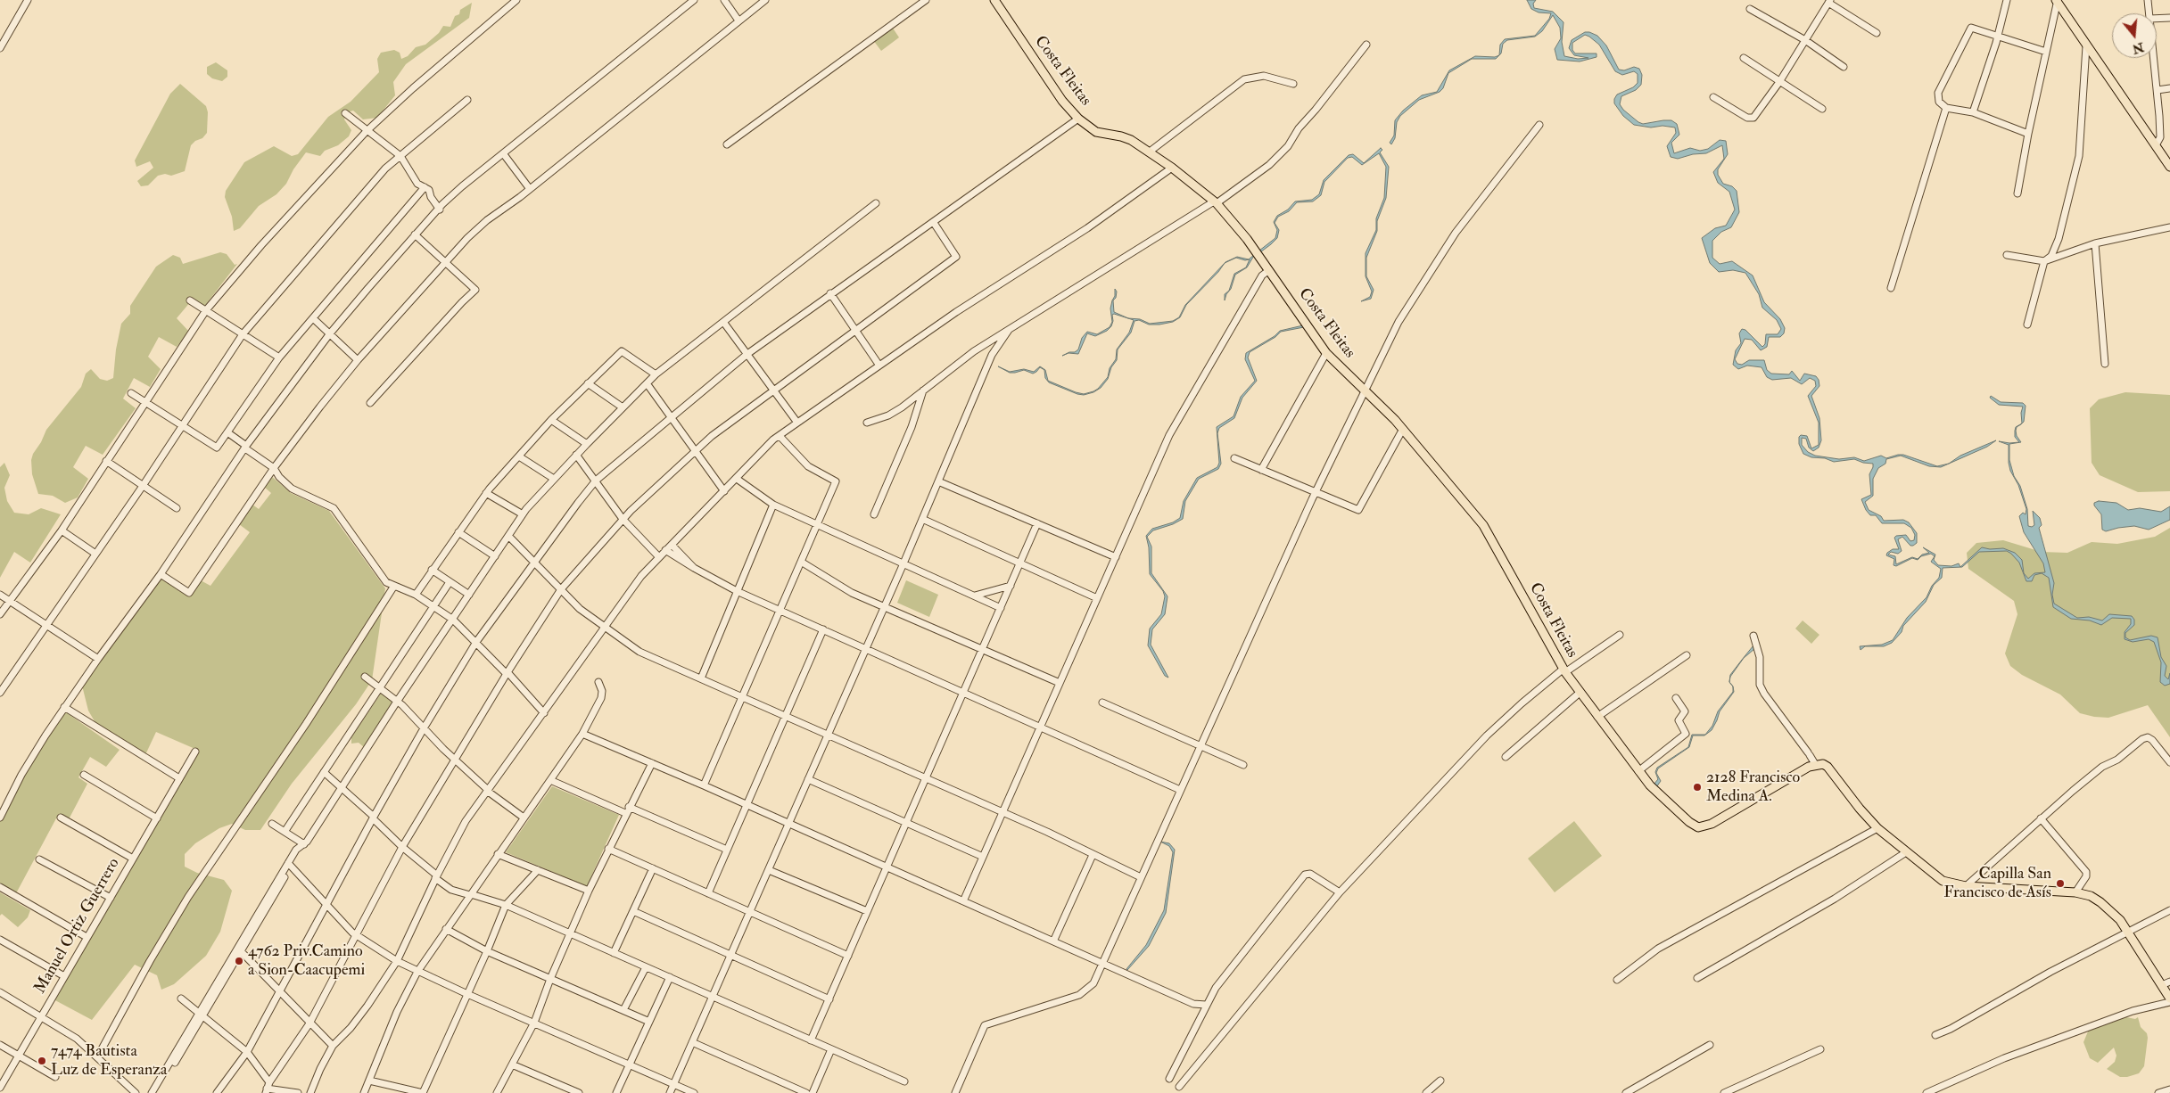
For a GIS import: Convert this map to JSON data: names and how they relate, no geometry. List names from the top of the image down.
{
  "streets": {
    "main road": ["Costa Fleitas"],
    "street": ["Manuel Ortiz Guerrero"]
  },
  "places": [
    "2128 Francisco Medina A.",
    "Capilla San Francisco de Asís",
    "4762 Priv.Camino a Sion-Caacupemi",
    "7474 Bautista Luz de Esperanza"
  ],
  "north": "bottom"
}
